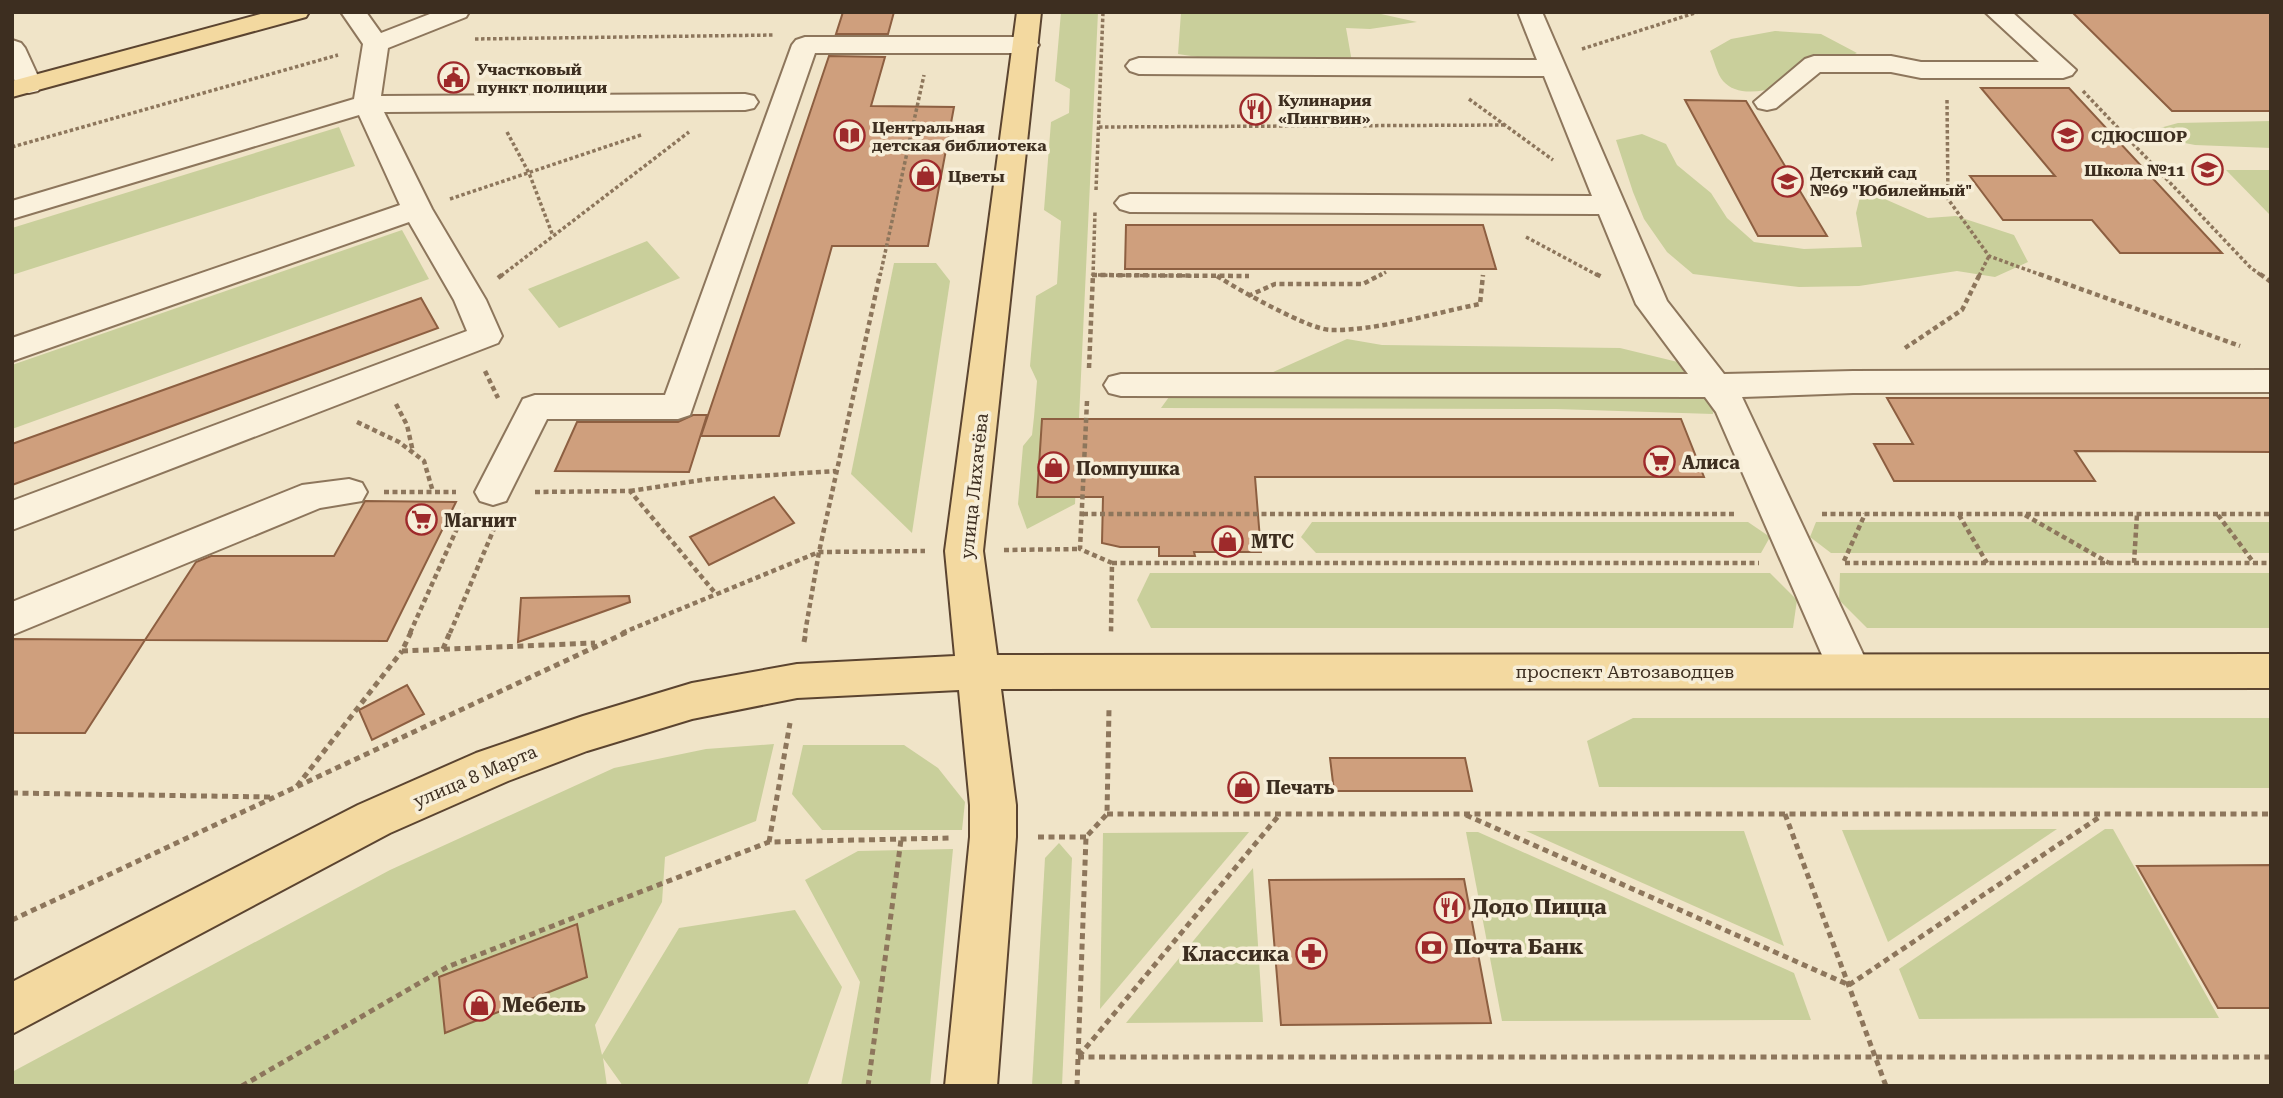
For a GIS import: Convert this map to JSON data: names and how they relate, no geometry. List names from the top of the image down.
{
  "streets": {
    "main road": ["улица Лихачёва", "проспект Автозаводцев", "улица 8 Марта"]
  },
  "crossings": [
    ["улица Лихачёва", "проспект Автозаводцев"],
    ["улица Лихачёва", "улица 8 Марта"],
    ["проспект Автозаводцев", "улица 8 Марта"]
  ],
  "places": {
    "public building": ["Участковый пункт полиции"],
    "restaurant": ["Кулинария «Пингвин»", "Додо Пицца"],
    "library": ["Центральная детская библиотека"],
    "school or university": ["СДЮСШОР", "Школа №11", "Детский сад №69 \"Юбилейный\""],
    "shop": [
      "Цветы",
      "Помпушка",
      "МТС",
      "Печать",
      "Мебель"
    ],
    "supermarket": ["Алиса", "Магнит"],
    "bank": ["Почта Банк"],
    "pharmacy": ["Классика"]
  }
}
